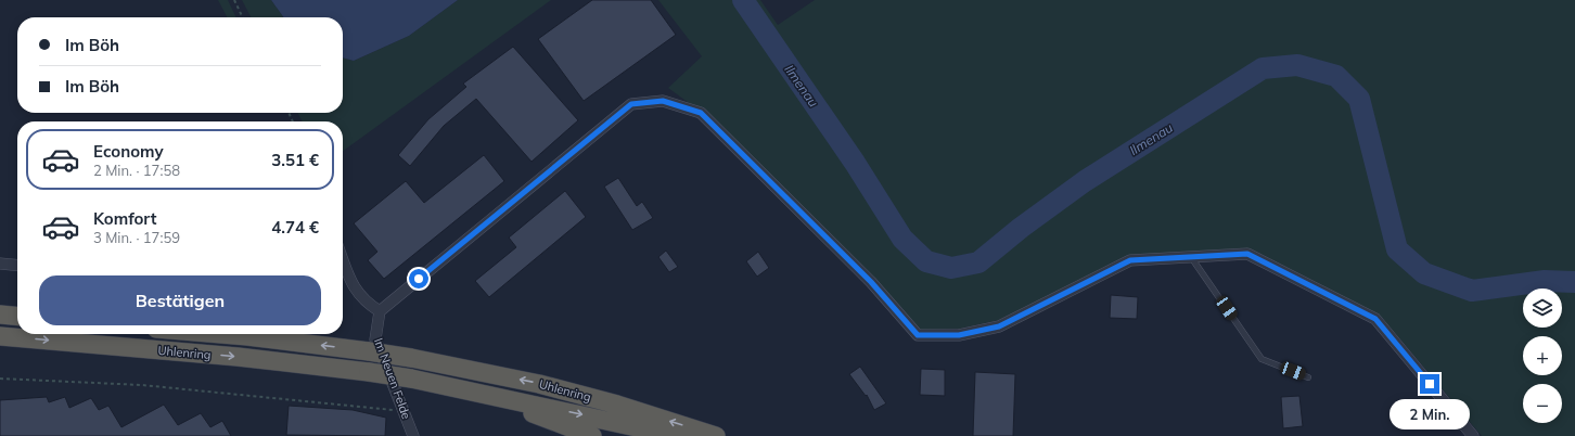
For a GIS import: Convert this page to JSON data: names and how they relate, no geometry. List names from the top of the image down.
{
  "streets": {
    "highway": ["Uhlenring"],
    "street": ["Im Neuen Felde"]
  },
  "water": ["Ilmenau"],
  "page": {
    "banner": ["Im Böh", "Im Böh"],
    "list": [
      {
        "name": "Economy",
        "note": "2 Min. · 17:58",
        "value": "3.51 €"
      },
      {
        "name": "Komfort",
        "note": "3 Min. · 17:59",
        "value": "4.74 €"
      }
    ],
    "buttons": "Bestätigen",
    "map_buttons": ["+", "−"],
    "bubble": "2 Min."
  }
}
